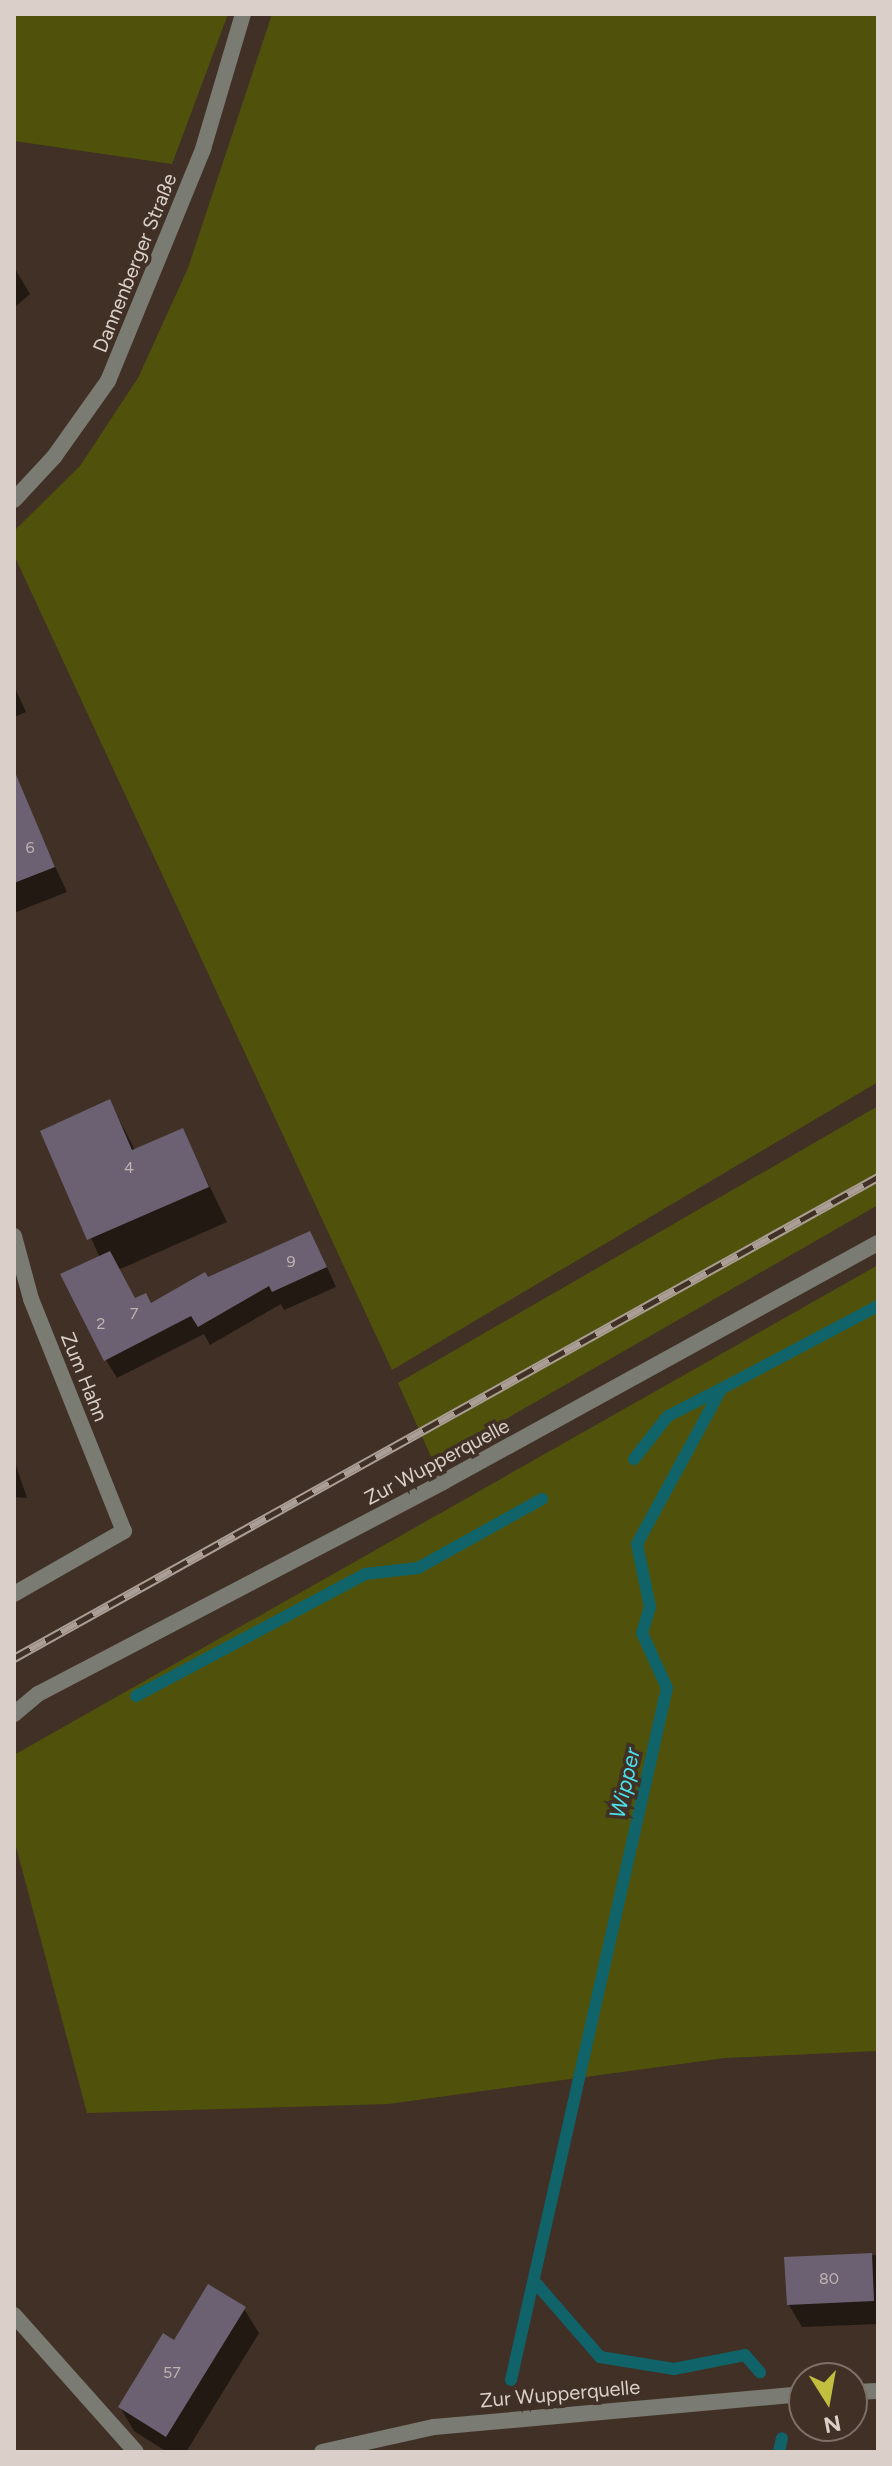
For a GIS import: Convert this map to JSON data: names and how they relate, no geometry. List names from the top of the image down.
{
  "streets": {
    "street": ["Dannenberger Straße", "Zum Hahn", "Zur Wupperquelle"]
  },
  "water": ["Wipper"],
  "house_numbers": [
    "6",
    "4",
    "9",
    "7",
    "2",
    "80",
    "57"
  ],
  "north": "bottom"
}
